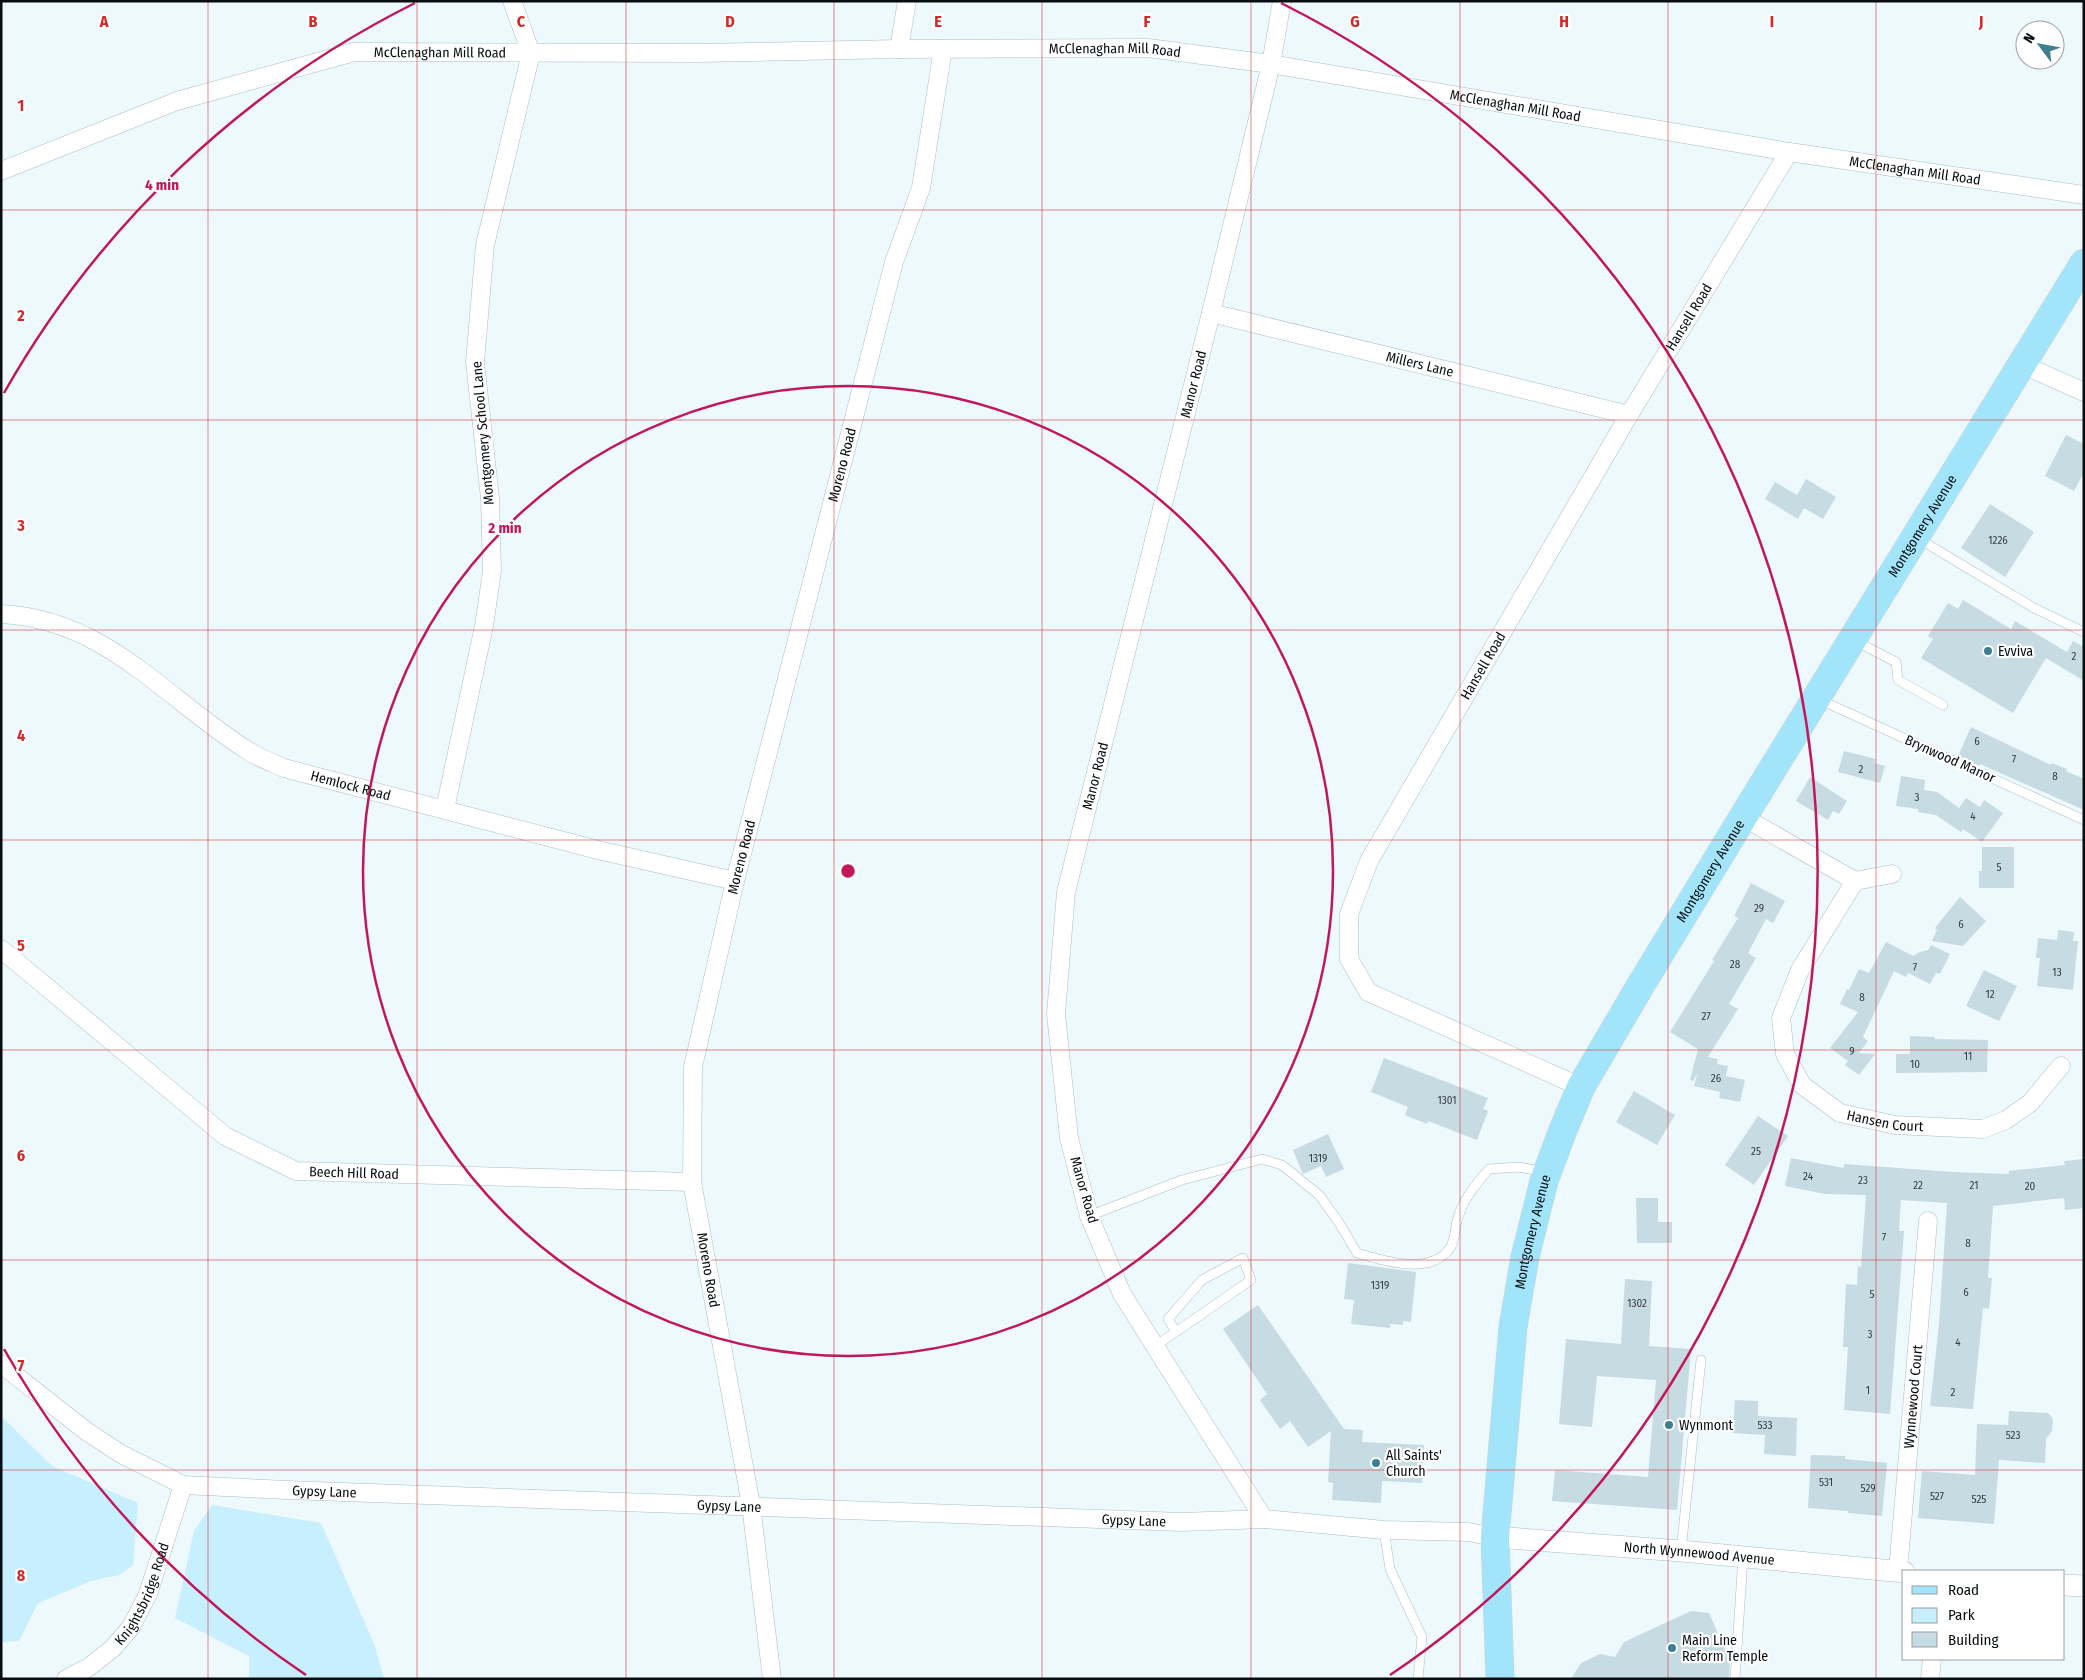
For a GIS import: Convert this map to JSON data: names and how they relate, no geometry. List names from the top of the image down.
{
  "streets": {
    "main road": ["Montgomery Avenue"],
    "street": [
      "McClenaghan Mill Road",
      "Hansell Road",
      "Millers Lane",
      "Manor Road",
      "Montgomery School Lane",
      "Moreno Road",
      "Hemlock Road",
      "Hansen Court",
      "Beech Hill Road",
      "Wynnewood Court",
      "Gypsy Lane",
      "North Wynnewood Avenue",
      "Knightsbridge Road"
    ],
    "lane": ["Brynwood Manor"]
  },
  "crossings": [
    ["McClenaghan Mill Road", "Hansell Road"],
    ["McClenaghan Mill Road", "Manor Road"],
    ["McClenaghan Mill Road", "Montgomery School Lane"],
    ["McClenaghan Mill Road", "Moreno Road"],
    ["Hansell Road", "Millers Lane"],
    ["Hansell Road", "Montgomery Avenue"],
    ["Millers Lane", "Manor Road"],
    ["Manor Road", "Gypsy Lane"],
    ["Montgomery School Lane", "Hemlock Road"],
    ["Moreno Road", "Hemlock Road"],
    ["Moreno Road", "Beech Hill Road"],
    ["Moreno Road", "Gypsy Lane"],
    ["Montgomery Avenue", "Brynwood Manor"],
    ["Montgomery Avenue", "Gypsy Lane"],
    ["Montgomery Avenue", "North Wynnewood Avenue"],
    ["Wynnewood Court", "North Wynnewood Avenue"],
    ["Gypsy Lane", "North Wynnewood Avenue"],
    ["Gypsy Lane", "Knightsbridge Road"]
  ],
  "places": [
    "Evviva",
    "Wynmont",
    "All Saints' Church",
    "Main Line Reform Temple"
  ],
  "house_numbers": [
    "1226",
    "2",
    "6",
    "7",
    "2",
    "8",
    "3",
    "4",
    "5",
    "29",
    "6",
    "28",
    "7",
    "13",
    "12",
    "8",
    "27",
    "9",
    "11",
    "10",
    "26",
    "1301",
    "25",
    "1319",
    "24",
    "23",
    "22",
    "21",
    "20",
    "7",
    "8",
    "1319",
    "6",
    "5",
    "1302",
    "3",
    "4",
    "1",
    "2",
    "533",
    "523",
    "531",
    "529",
    "527",
    "525"
  ],
  "legend": ["Road", "Park", "Building"],
  "north": "top left",
  "grid": {
    "columns": [
      "A",
      "B",
      "C",
      "D",
      "E",
      "F",
      "G",
      "H",
      "I",
      "J"
    ],
    "rows": [
      "1",
      "2",
      "3",
      "4",
      "5",
      "6",
      "7",
      "8"
    ]
  },
  "rings": ["4 min", "2 min"]
}
